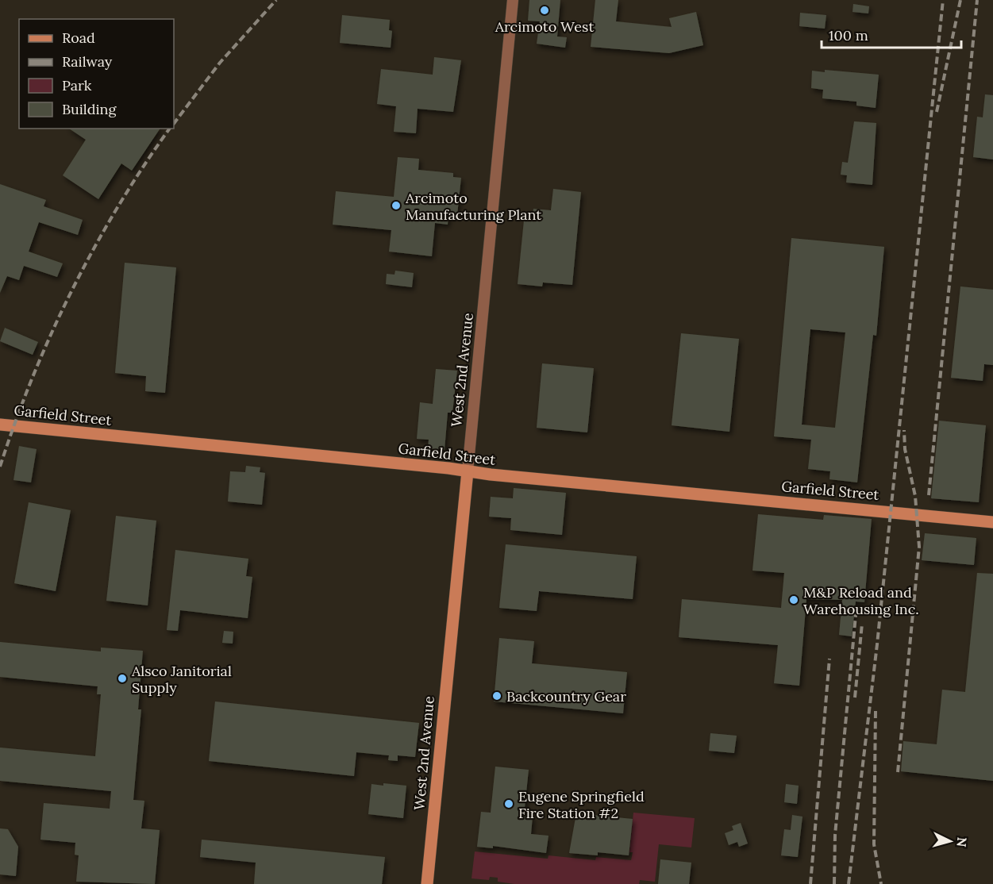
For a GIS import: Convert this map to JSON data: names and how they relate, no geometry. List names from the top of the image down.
{
  "streets": {
    "street": ["West 2nd Avenue", "Garfield Street"]
  },
  "crossings": [
    ["West 2nd Avenue", "Garfield Street"]
  ],
  "places": [
    "Arcimoto West",
    "Arcimoto Manufacturing Plant",
    "M&P Reload and Warehousing Inc.",
    "Alsco Janitorial Supply",
    "Backcountry Gear",
    "Eugene Springfield Fire Station #2"
  ],
  "legend": [
    "Road",
    "Railway",
    "Park",
    "Building"
  ],
  "scale_bar": "100 m",
  "north": "right"
}
